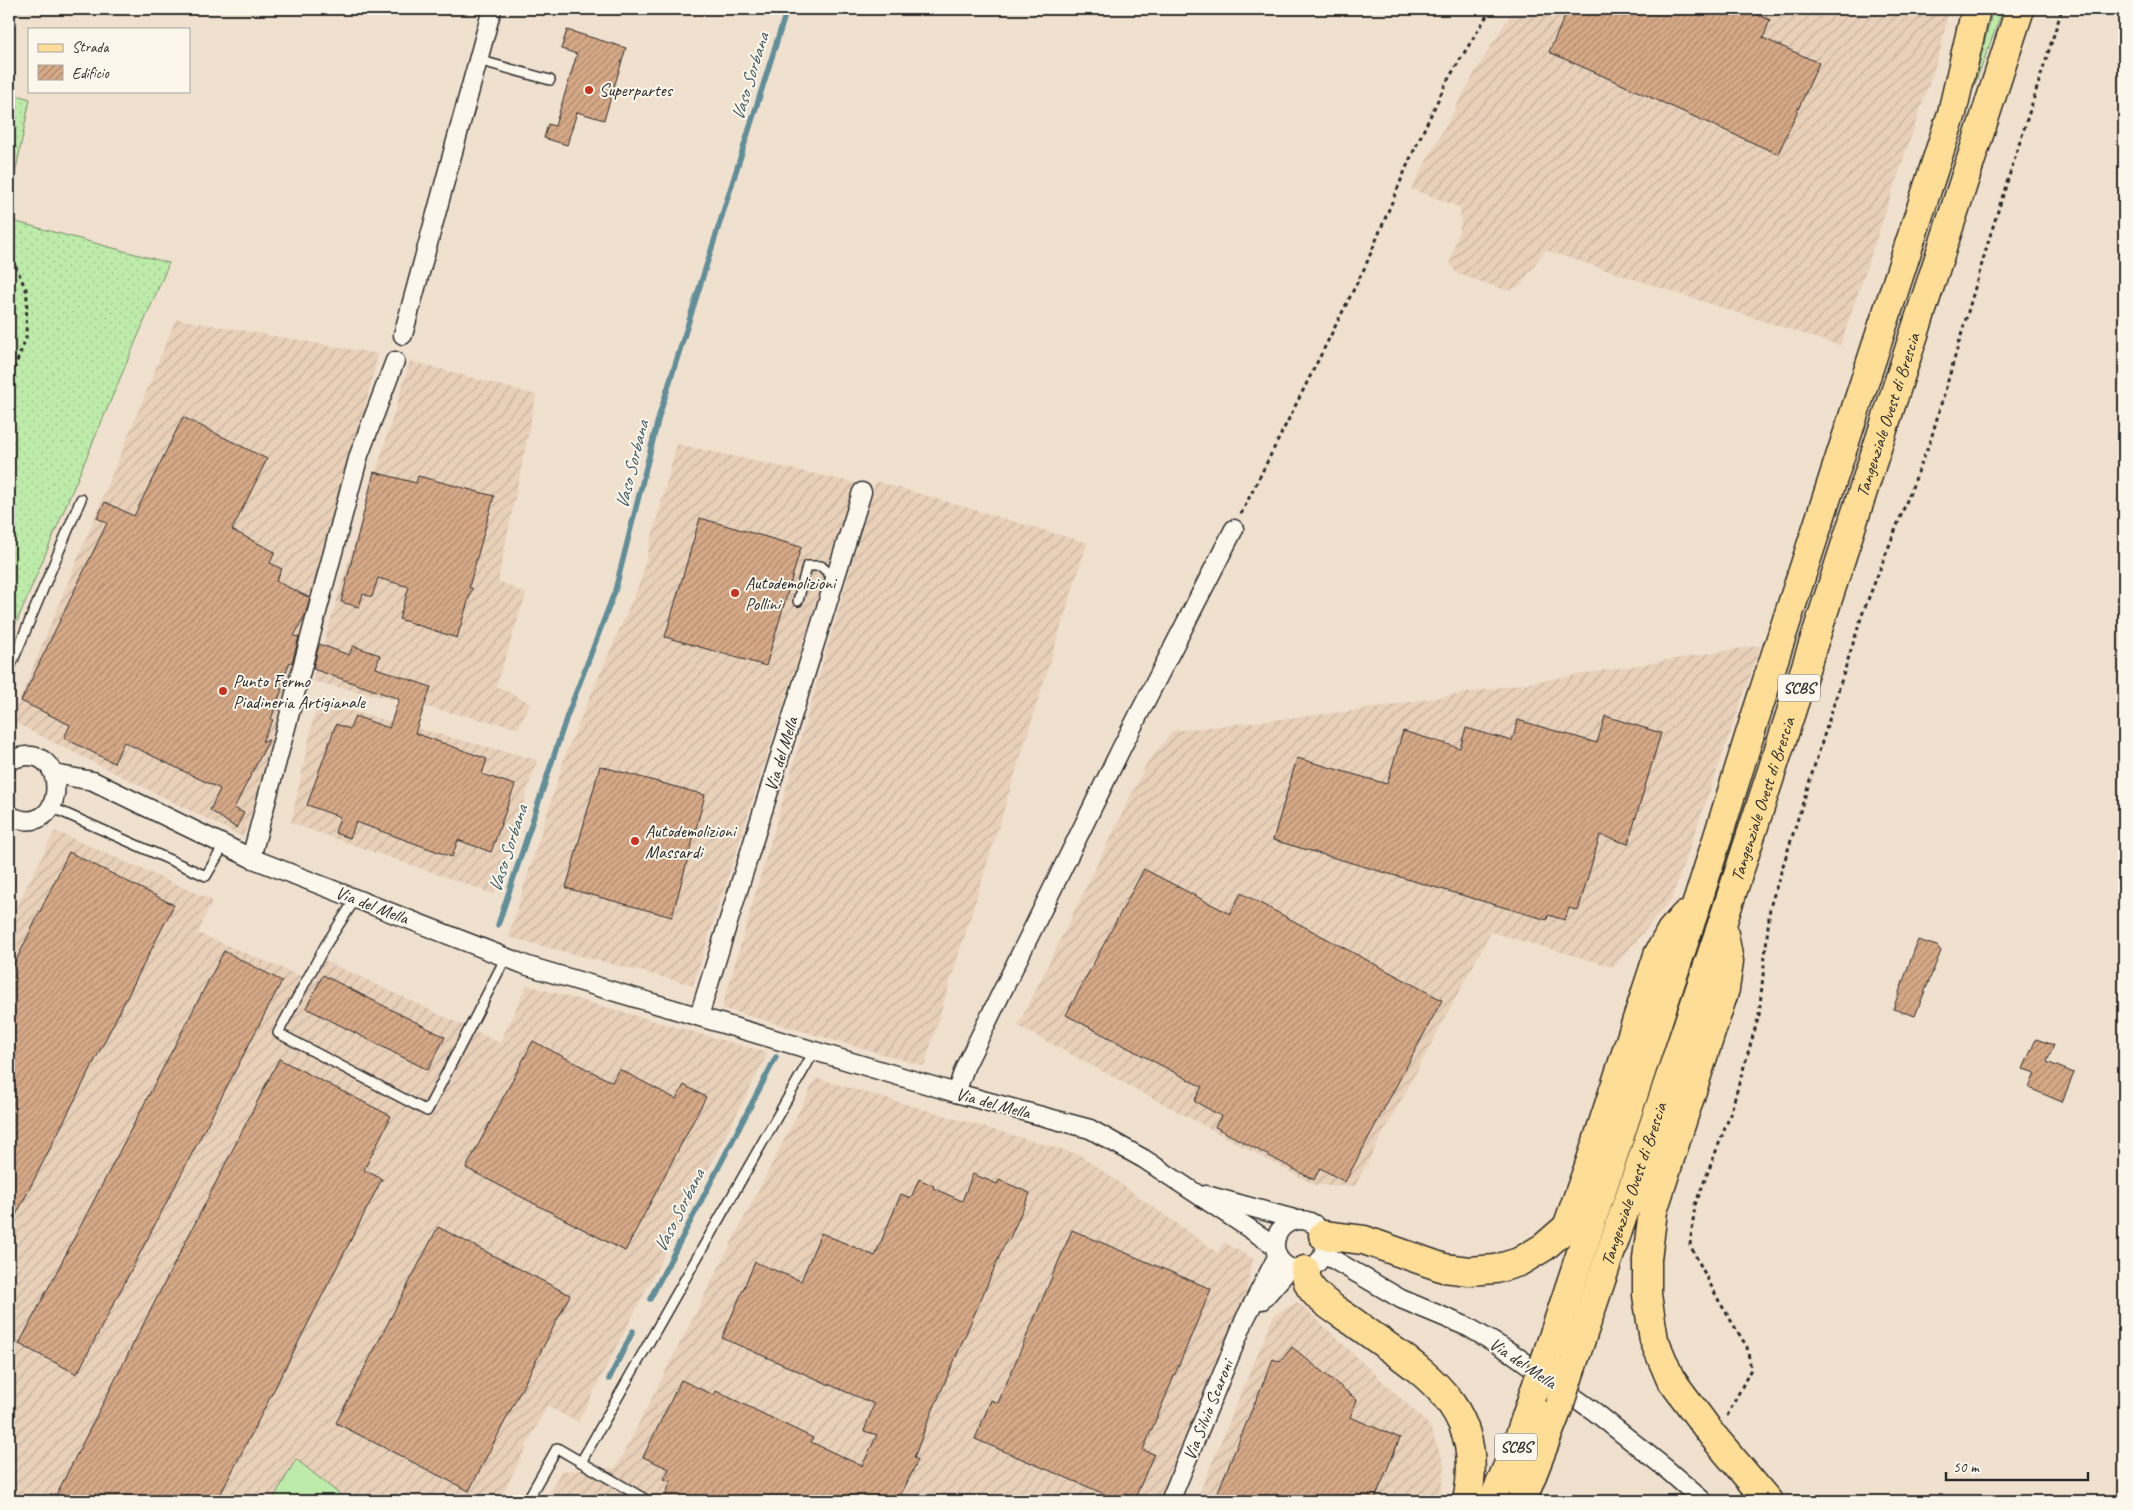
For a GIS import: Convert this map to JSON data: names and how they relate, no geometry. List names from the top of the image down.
{
  "streets": {
    "main road": ["Tangenziale Ovest di Brescia", "SCBS"],
    "street": ["Via del Mella", "Via Silvio Scaroni"]
  },
  "crossings": [
    ["Via del Mella", "Via Silvio Scaroni"]
  ],
  "water": ["Vaso Sorbana"],
  "places": [
    "Superpartes",
    "Autodemolizioni Pollini",
    "Punto Fermo Piadineria Artigianale",
    "Autodemolizioni Massardi"
  ],
  "legend": ["Strada", "Edificio"],
  "scale_bar": "50 m"
}
